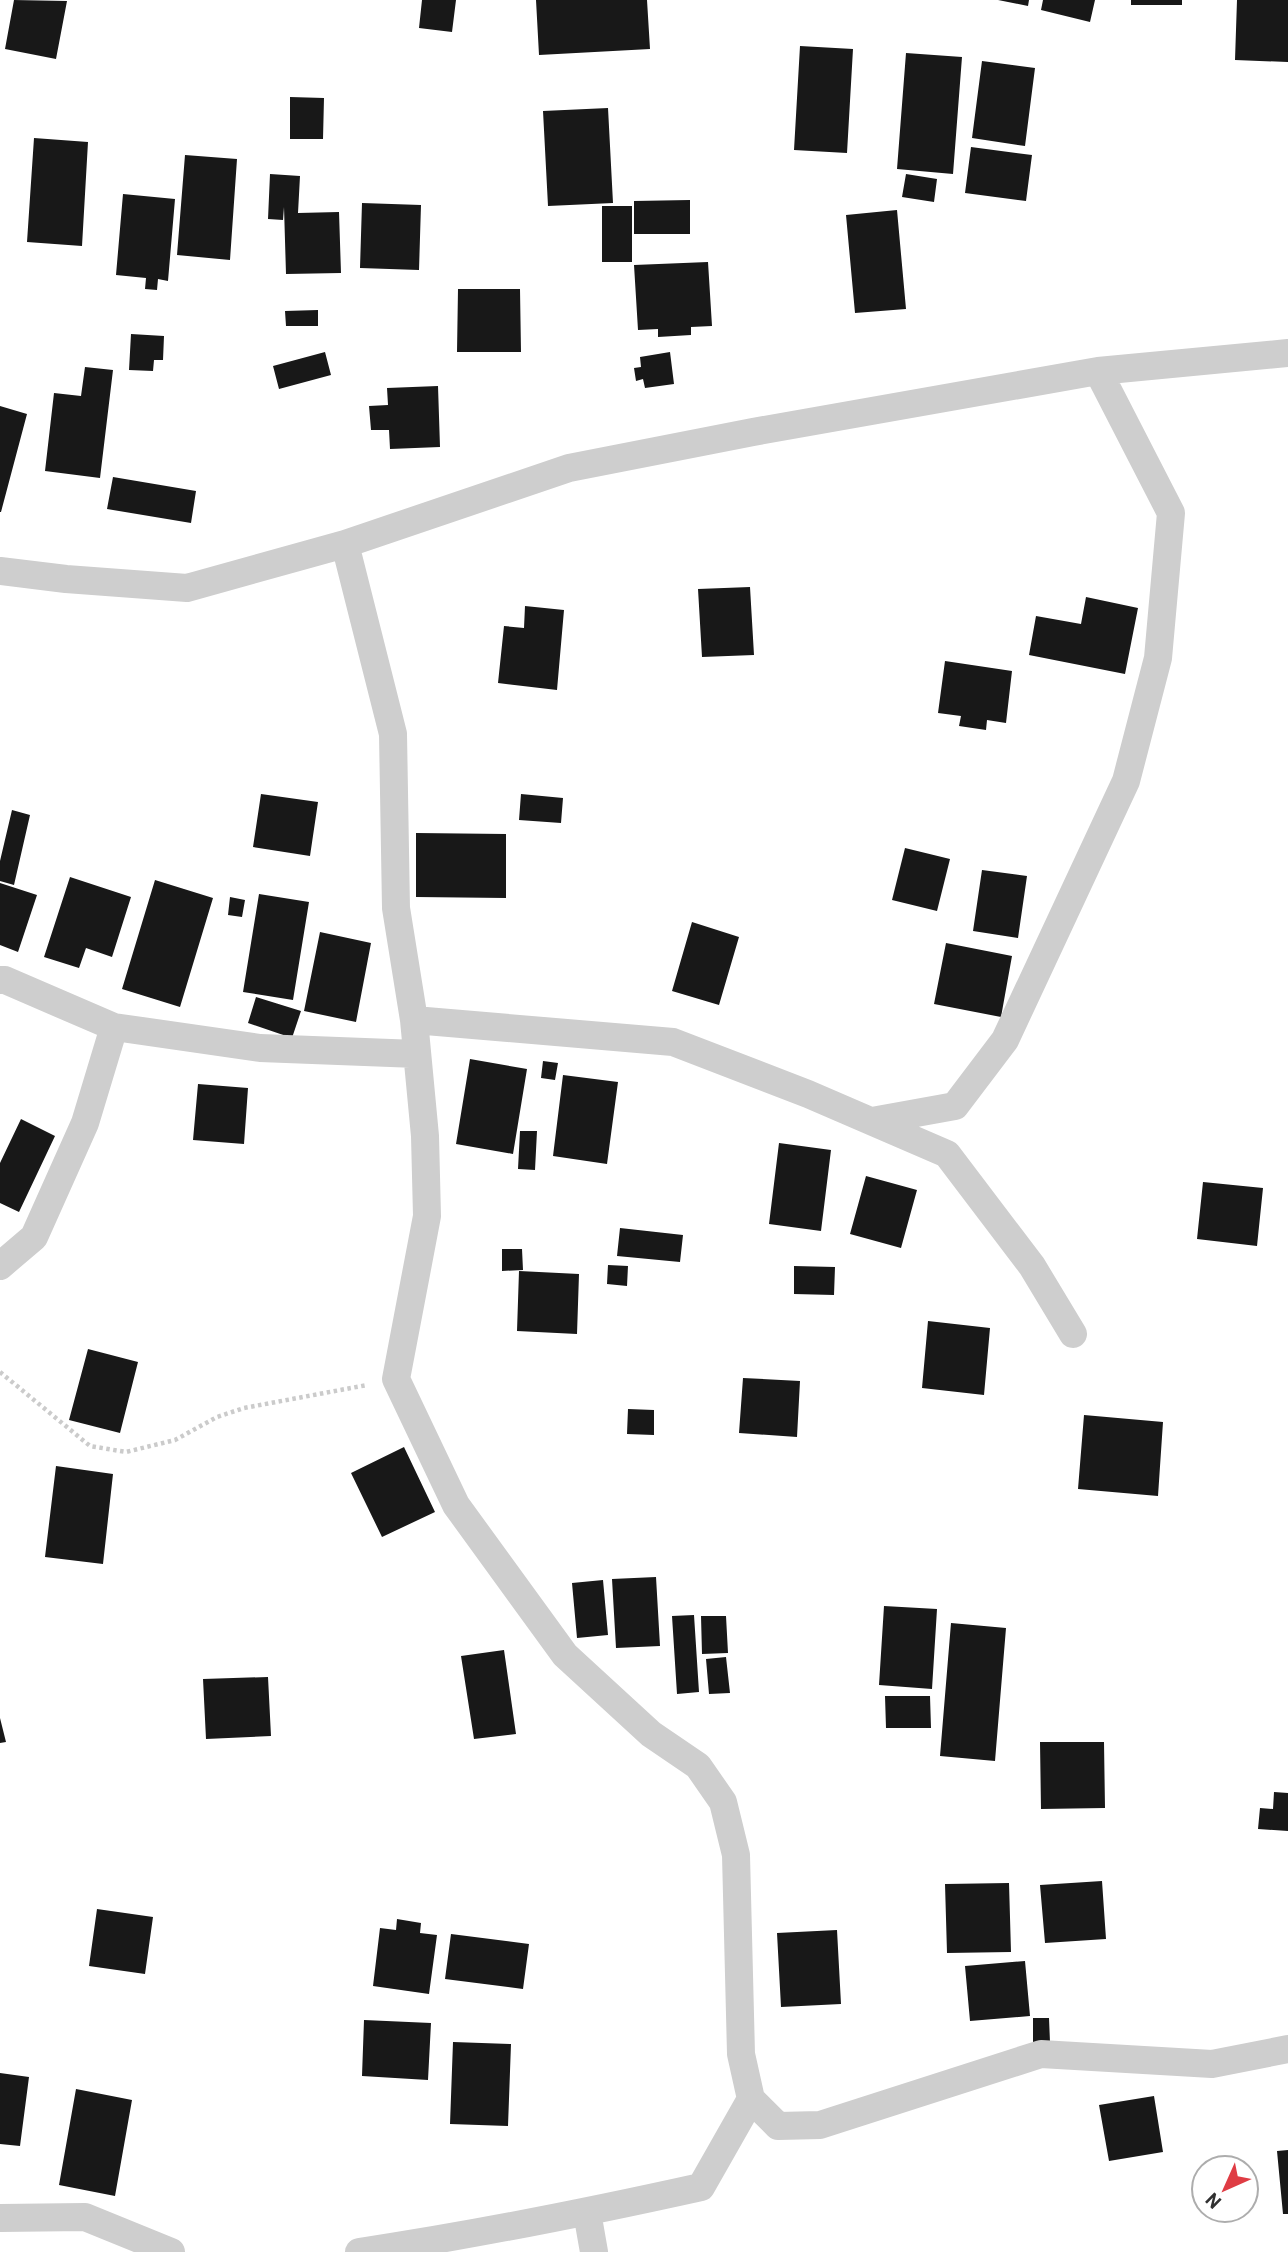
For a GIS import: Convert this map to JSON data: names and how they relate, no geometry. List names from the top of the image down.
{
  "north": "bottom left"
}
